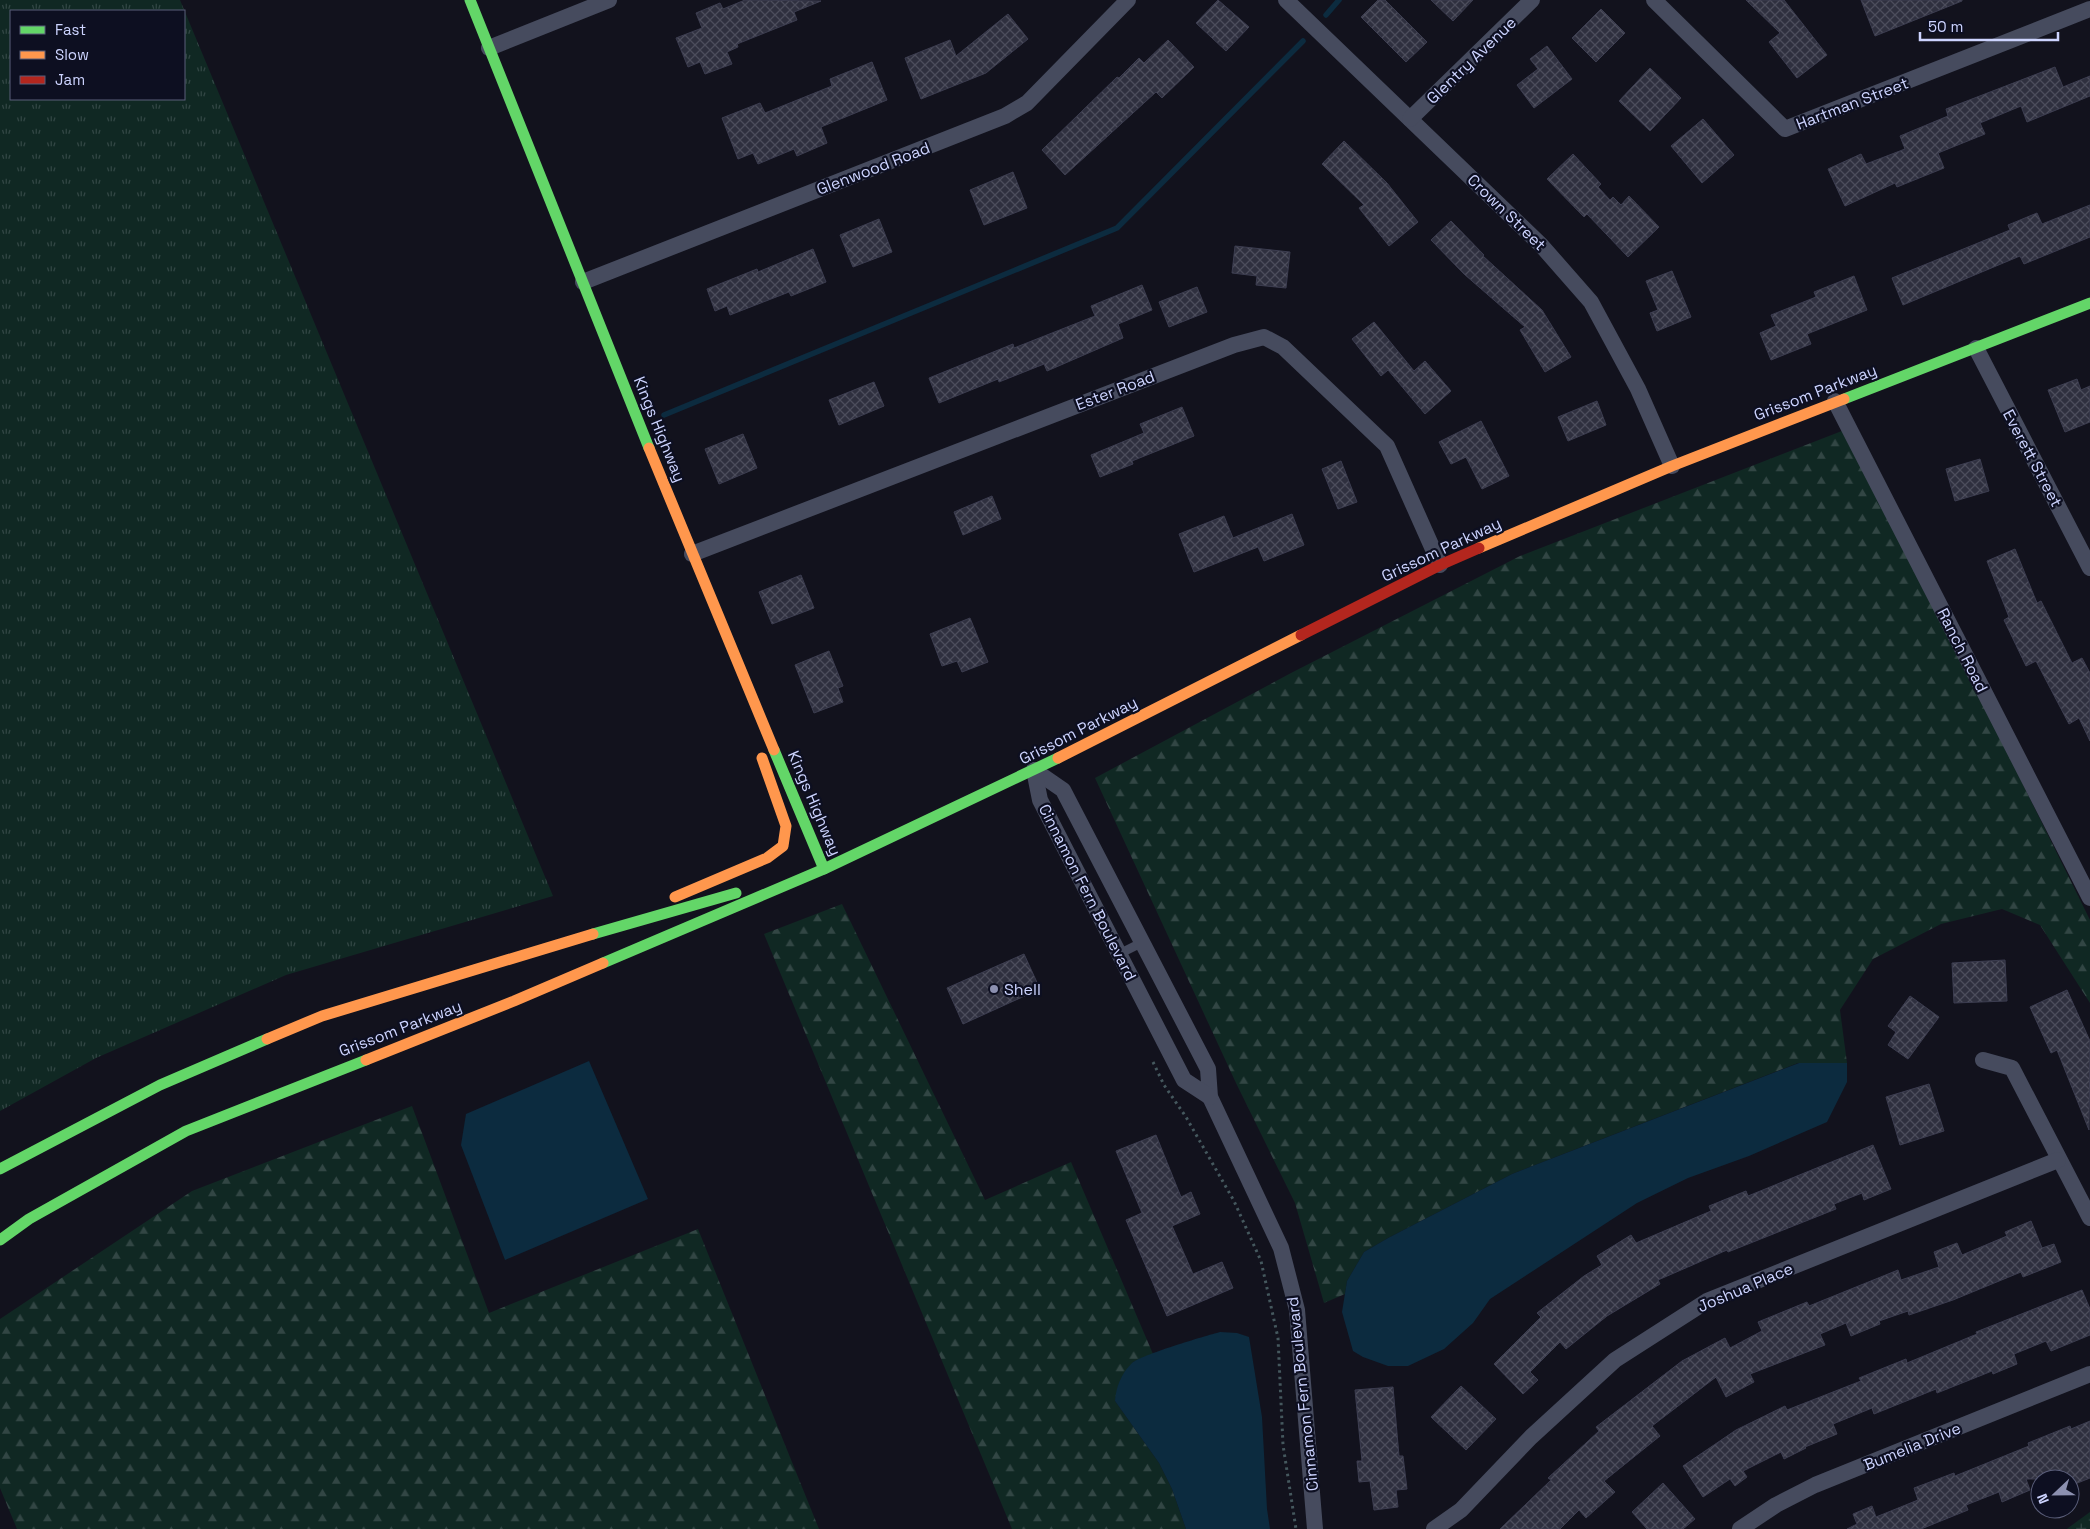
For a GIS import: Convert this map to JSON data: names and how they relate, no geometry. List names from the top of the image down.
{
  "streets": {
    "main road": ["Grissom Parkway", "Kings Highway"],
    "street": [
      "Glentry Avenue",
      "Hartman Street",
      "Glenwood Road",
      "Crown Street",
      "Ester Road",
      "Everett Street",
      "Ranch Road",
      "Cinnamon Fern Boulevard",
      "Joshua Place",
      "Bumelia Drive"
    ]
  },
  "crossings": [
    ["Glentry Avenue", "Crown Street"],
    ["Glenwood Road", "Kings Highway"],
    ["Crown Street", "Grissom Parkway"],
    ["Ester Road", "Grissom Parkway"],
    ["Ester Road", "Kings Highway"],
    ["Grissom Parkway", "Kings Highway"],
    ["Grissom Parkway", "Everett Street"],
    ["Grissom Parkway", "Ranch Road"],
    ["Grissom Parkway", "Cinnamon Fern Boulevard"]
  ],
  "places": ["Shell"],
  "legend": ["Fast", "Slow", "Jam"],
  "scale_bar": "50 m",
  "north": "left"
}
